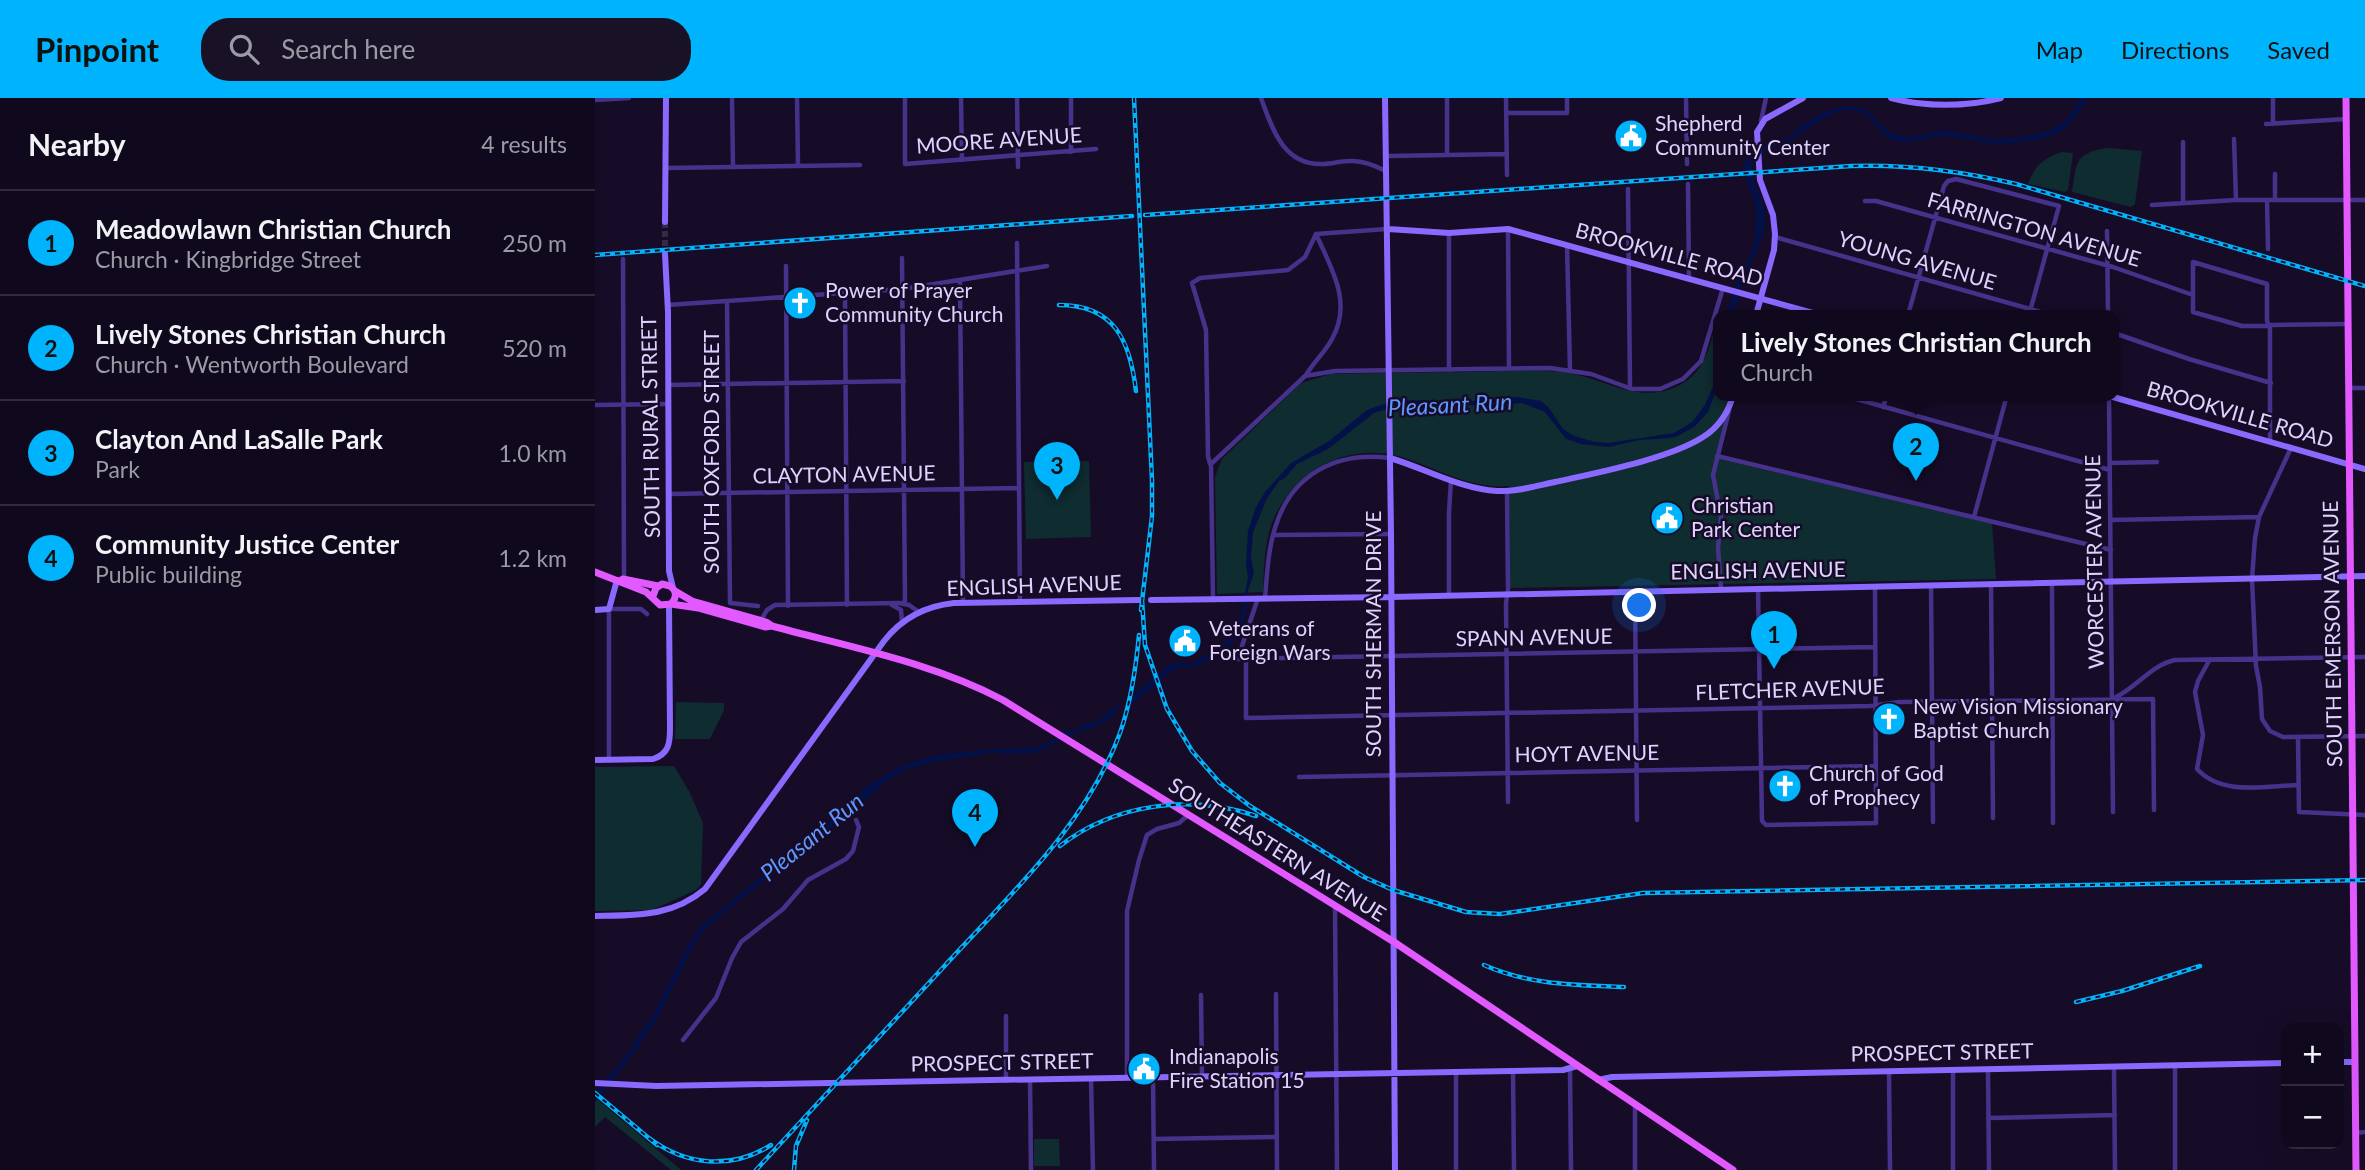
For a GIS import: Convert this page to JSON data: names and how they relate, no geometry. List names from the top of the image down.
{
  "streets": {
    "main road": [
      "BROOKVILLE ROAD",
      "SOUTH RURAL STREET",
      "ENGLISH AVENUE",
      "SOUTH SHERMAN DRIVE",
      "SOUTH EMERSON AVENUE",
      "SOUTHEASTERN AVENUE",
      "PROSPECT STREET"
    ],
    "street": [
      "MOORE AVENUE",
      "FARRINGTON AVENUE",
      "YOUNG AVENUE",
      "SOUTH OXFORD STREET",
      "CLAYTON AVENUE",
      "WORCESTER AVENUE",
      "SPANN AVENUE",
      "FLETCHER AVENUE",
      "HOYT AVENUE"
    ]
  },
  "crossings": [
    ["BROOKVILLE ROAD", "SOUTH SHERMAN DRIVE"],
    ["BROOKVILLE ROAD", "SOUTH EMERSON AVENUE"],
    ["SOUTH RURAL STREET", "CLAYTON AVENUE"],
    ["SOUTH RURAL STREET", "SOUTHEASTERN AVENUE"],
    ["SOUTH OXFORD STREET", "CLAYTON AVENUE"],
    ["WORCESTER AVENUE", "ENGLISH AVENUE"],
    ["WORCESTER AVENUE", "FLETCHER AVENUE"],
    ["ENGLISH AVENUE", "SOUTH SHERMAN DRIVE"],
    ["ENGLISH AVENUE", "SOUTH EMERSON AVENUE"],
    ["SOUTH SHERMAN DRIVE", "SPANN AVENUE"],
    ["SOUTH SHERMAN DRIVE", "FLETCHER AVENUE"],
    ["SOUTH SHERMAN DRIVE", "HOYT AVENUE"],
    ["SOUTH SHERMAN DRIVE", "SOUTHEASTERN AVENUE"],
    ["SOUTH SHERMAN DRIVE", "PROSPECT STREET"],
    ["SPANN AVENUE", "FLETCHER AVENUE"],
    ["SOUTHEASTERN AVENUE", "PROSPECT STREET"]
  ],
  "water": ["Pleasant Run"],
  "places": {
    "public building": [
      "Shepherd Community Center",
      "Christian Park Center",
      "Veterans of Foreign Wars",
      "Indianapolis Fire Station 15"
    ],
    "church": ["Power of Prayer Community Church", "New Vision Missionary Baptist Church", "Church of God of Prophecy"]
  },
  "page": {
    "header": "Pinpoint",
    "search": "Search here",
    "nav": ["Map", "Directions", "Saved"],
    "heading": ["Nearby", "4 results"],
    "list": [
      {
        "mark": "1",
        "name": "Meadowlawn Christian Church",
        "note": "Church · Kingbridge Street",
        "value": "250 m"
      },
      {
        "mark": "2",
        "name": "Lively Stones Christian Church",
        "note": "Church · Wentworth Boulevard",
        "value": "520 m"
      },
      {
        "mark": "3",
        "name": "Clayton And LaSalle Park",
        "note": "Park",
        "value": "1.0 km"
      },
      {
        "mark": "4",
        "name": "Community Justice Center",
        "note": "Public building",
        "value": "1.2 km"
      }
    ],
    "popup": ["Lively Stones Christian Church", "Church"],
    "pins": [
      "2",
      "3",
      "1",
      "4"
    ],
    "map_buttons": ["+", "−"]
  }
}
